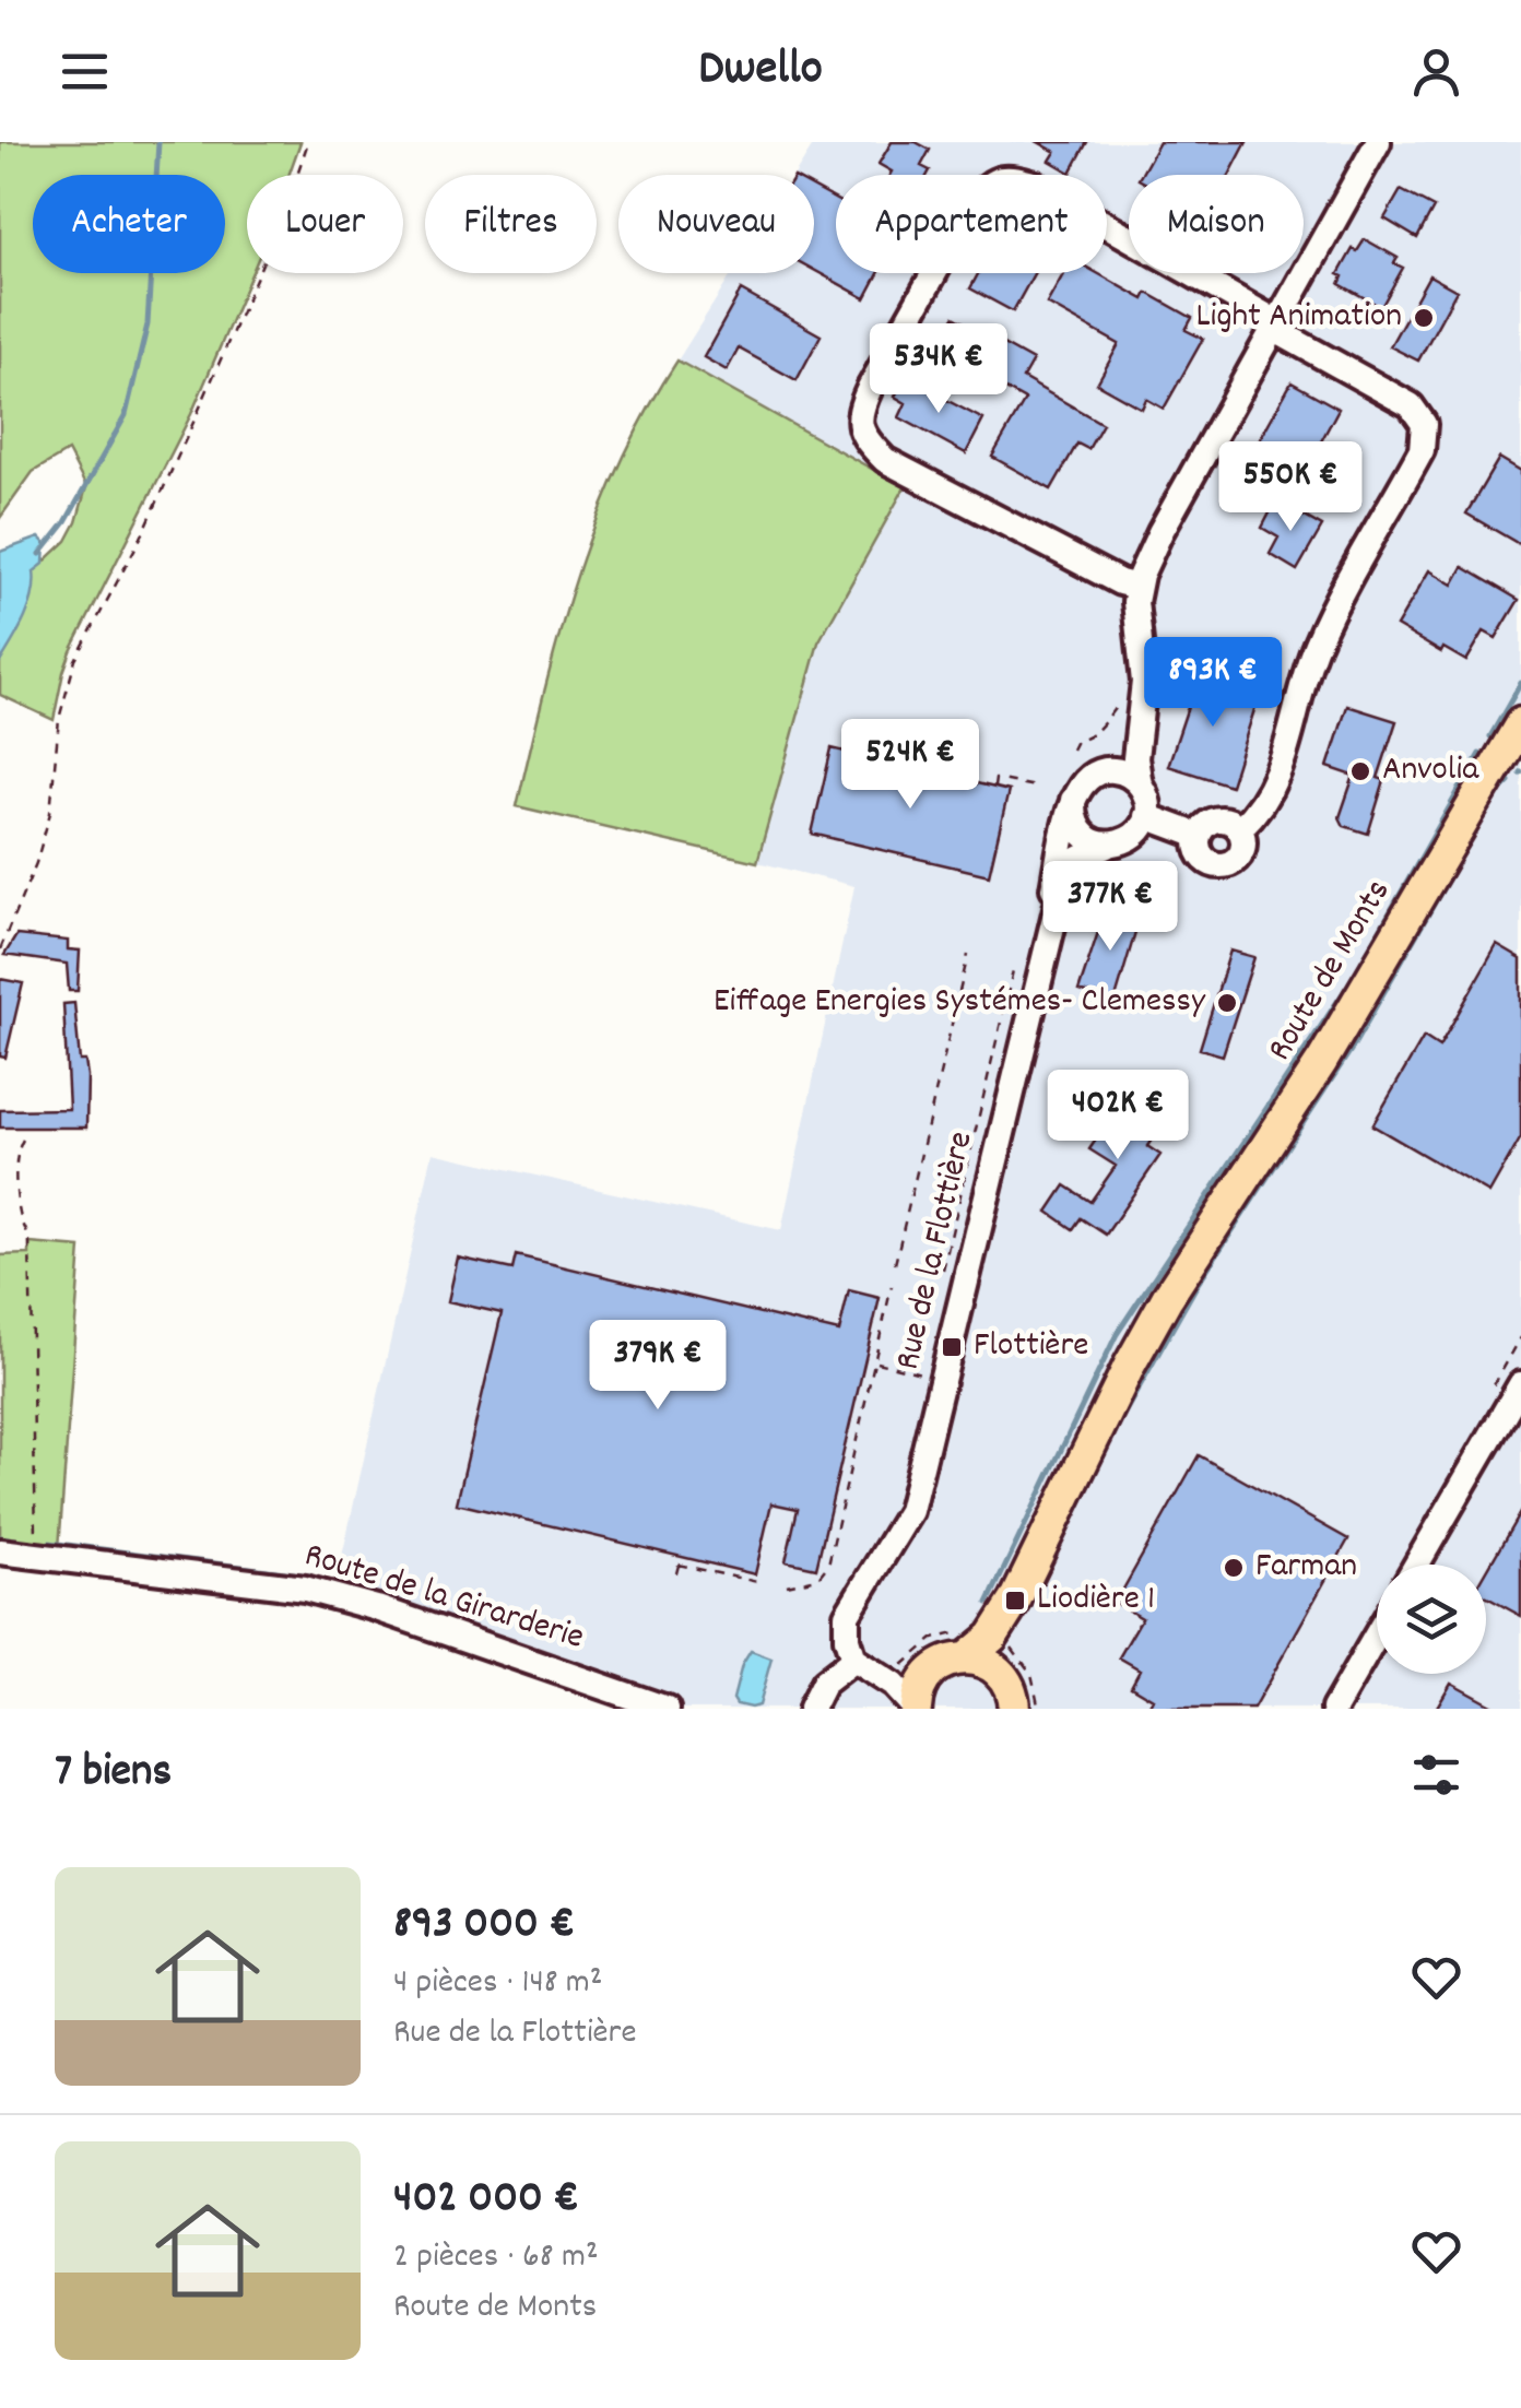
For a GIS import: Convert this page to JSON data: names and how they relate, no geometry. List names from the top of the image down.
{
  "streets": {
    "main road": ["Route de Monts"],
    "street": ["Rue de la Flottière", "Route de la Girarderie"]
  },
  "places": {
    "other": [
      "Light Animation",
      "Anvolia",
      "Eiffage Energies Systémes- Clemessy",
      "Farman"
    ],
    "transit": ["Flottière", "Liodière 1"]
  },
  "page": {
    "header": "Dwello",
    "chip": [
      "Acheter",
      "Louer",
      "Filtres",
      "Nouveau",
      "Appartement",
      "Maison"
    ],
    "price": [
      "534K €",
      "550K €",
      "893K €",
      "524K €",
      "377K €",
      "402K €",
      "379K €"
    ],
    "heading": "7 biens",
    "list": [
      {
        "name": "893 000 €",
        "note": "4 pièces · 148 m² · Rue de la Flottière"
      },
      {
        "name": "402 000 €",
        "note": "2 pièces · 68 m² · Route de Monts"
      }
    ]
  }
}
